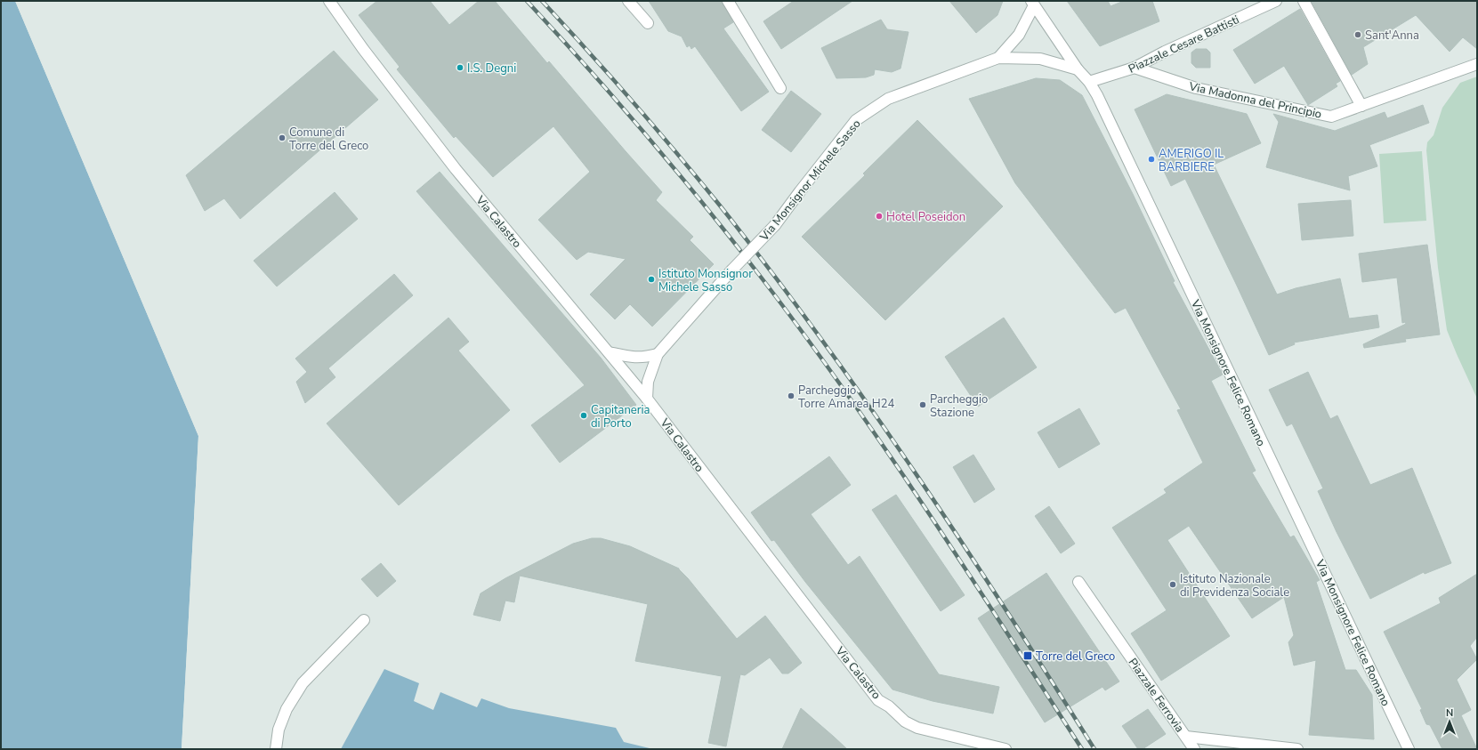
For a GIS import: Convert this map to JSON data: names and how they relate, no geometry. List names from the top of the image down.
{
  "streets": {
    "street": [
      "Piazzale Cesare Battisti",
      "Via Madonna del Principio",
      "Via Monsignor Michele Sasso",
      "Via Calastro",
      "Via Monsignore Felice Romano",
      "Piazzale Ferrovia"
    ]
  },
  "crossings": [
    ["Piazzale Cesare Battisti", "Via Madonna del Principio"],
    ["Piazzale Cesare Battisti", "Via Monsignore Felice Romano"],
    ["Via Monsignor Michele Sasso", "Via Calastro"],
    ["Via Monsignor Michele Sasso", "Via Monsignore Felice Romano"]
  ],
  "places": {
    "other": [
      "Sant'Anna",
      "I.S. Degni",
      "Comune di Torre del Greco",
      "AMERIGO IL BARBIERE",
      "Hotel Poseidon",
      "Istituto Monsignor Michele Sasso",
      "Parcheggio Torre Amarea H24",
      "Parcheggio Stazione",
      "Capitaneria di Porto",
      "Istituto Nazionale di Previdenza Sociale"
    ],
    "transit": ["Torre del Greco"]
  },
  "north": "top"
}
